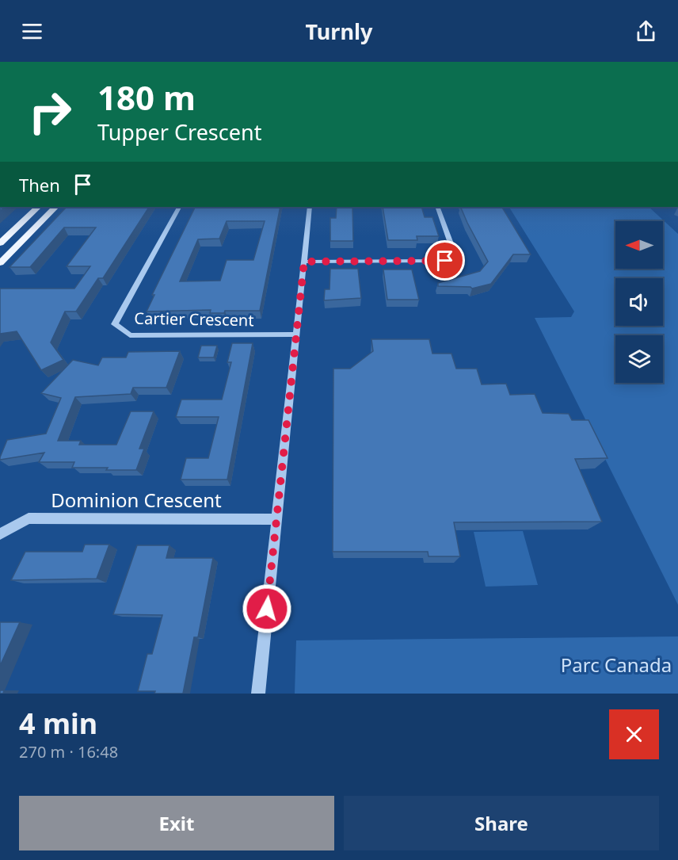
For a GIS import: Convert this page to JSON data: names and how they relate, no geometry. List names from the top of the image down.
{
  "streets": {
    "street": ["Cartier Crescent", "Dominion Crescent"]
  },
  "parks": ["Parc Canada"],
  "north": "left",
  "page": {
    "header": "Turnly",
    "turn": ["180 m", "Tupper Crescent"],
    "then": "Then",
    "heading": ["4 min", "270 m · 16:48"],
    "buttons": ["Exit", "Share"]
  }
}
